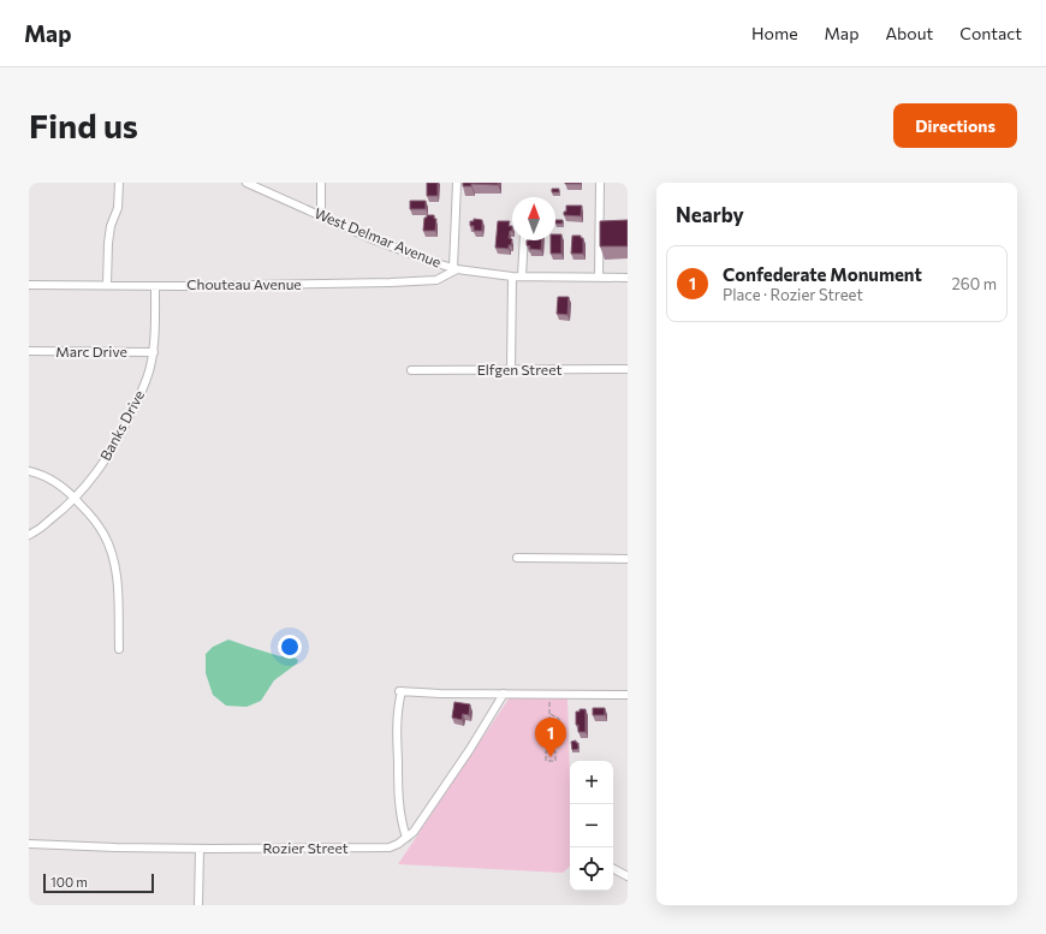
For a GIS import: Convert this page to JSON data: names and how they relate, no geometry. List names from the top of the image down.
{
  "streets": {
    "street": [
      "West Delmar Avenue",
      "Chouteau Avenue",
      "Marc Drive",
      "Elfgen Street",
      "Banks Drive",
      "Rozier Street"
    ]
  },
  "crossings": [
    ["West Delmar Avenue", "Chouteau Avenue"],
    ["Chouteau Avenue", "Banks Drive"],
    ["Marc Drive", "Banks Drive"]
  ],
  "scale_bar": "100 m",
  "north": "top",
  "page": {
    "header": "Map",
    "nav": [
      "Home",
      "Map",
      "About",
      "Contact"
    ],
    "buttons": "Directions",
    "title": "Find us",
    "heading": "Nearby",
    "list": [
      {
        "mark": "1",
        "name": "Confederate Monument",
        "note": "Place · Rozier Street",
        "value": "260 m"
      }
    ],
    "pins": "1",
    "map_buttons": ["+", "−"],
    "scale": "100 m"
  }
}
